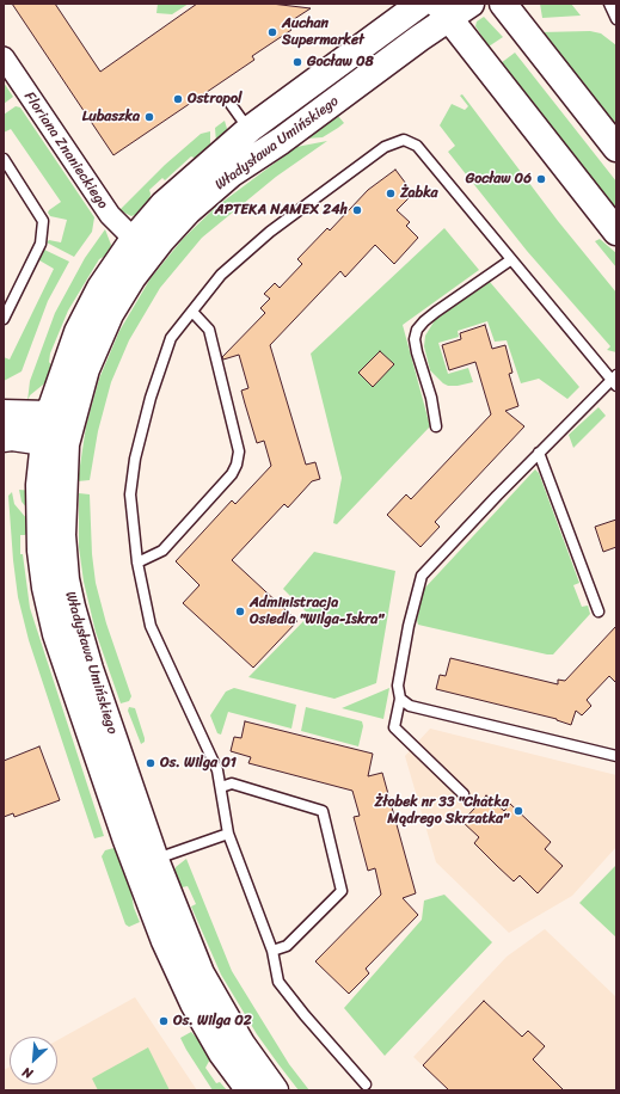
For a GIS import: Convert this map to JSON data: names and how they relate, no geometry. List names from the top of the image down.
{
  "streets": {
    "street": ["Władysława Umińskiego", "Floriana Znanieckiego"]
  },
  "crossings": [
    ["Władysława Umińskiego", "Floriana Znanieckiego"]
  ],
  "places": [
    "Auchan Supermarket",
    "Gocław 08",
    "Ostropol",
    "Lubaszka",
    "Gocław 06",
    "Żabka",
    "APTEKA NAMEX 24h",
    "Administracja Osiedla \"Wilga-Iskra\"",
    "Os. Wilga 01",
    "Żłobek nr 33 \"Chatka Mądrego Skrzatka\"",
    "Os. Wilga 02"
  ],
  "north": "bottom left"
}
